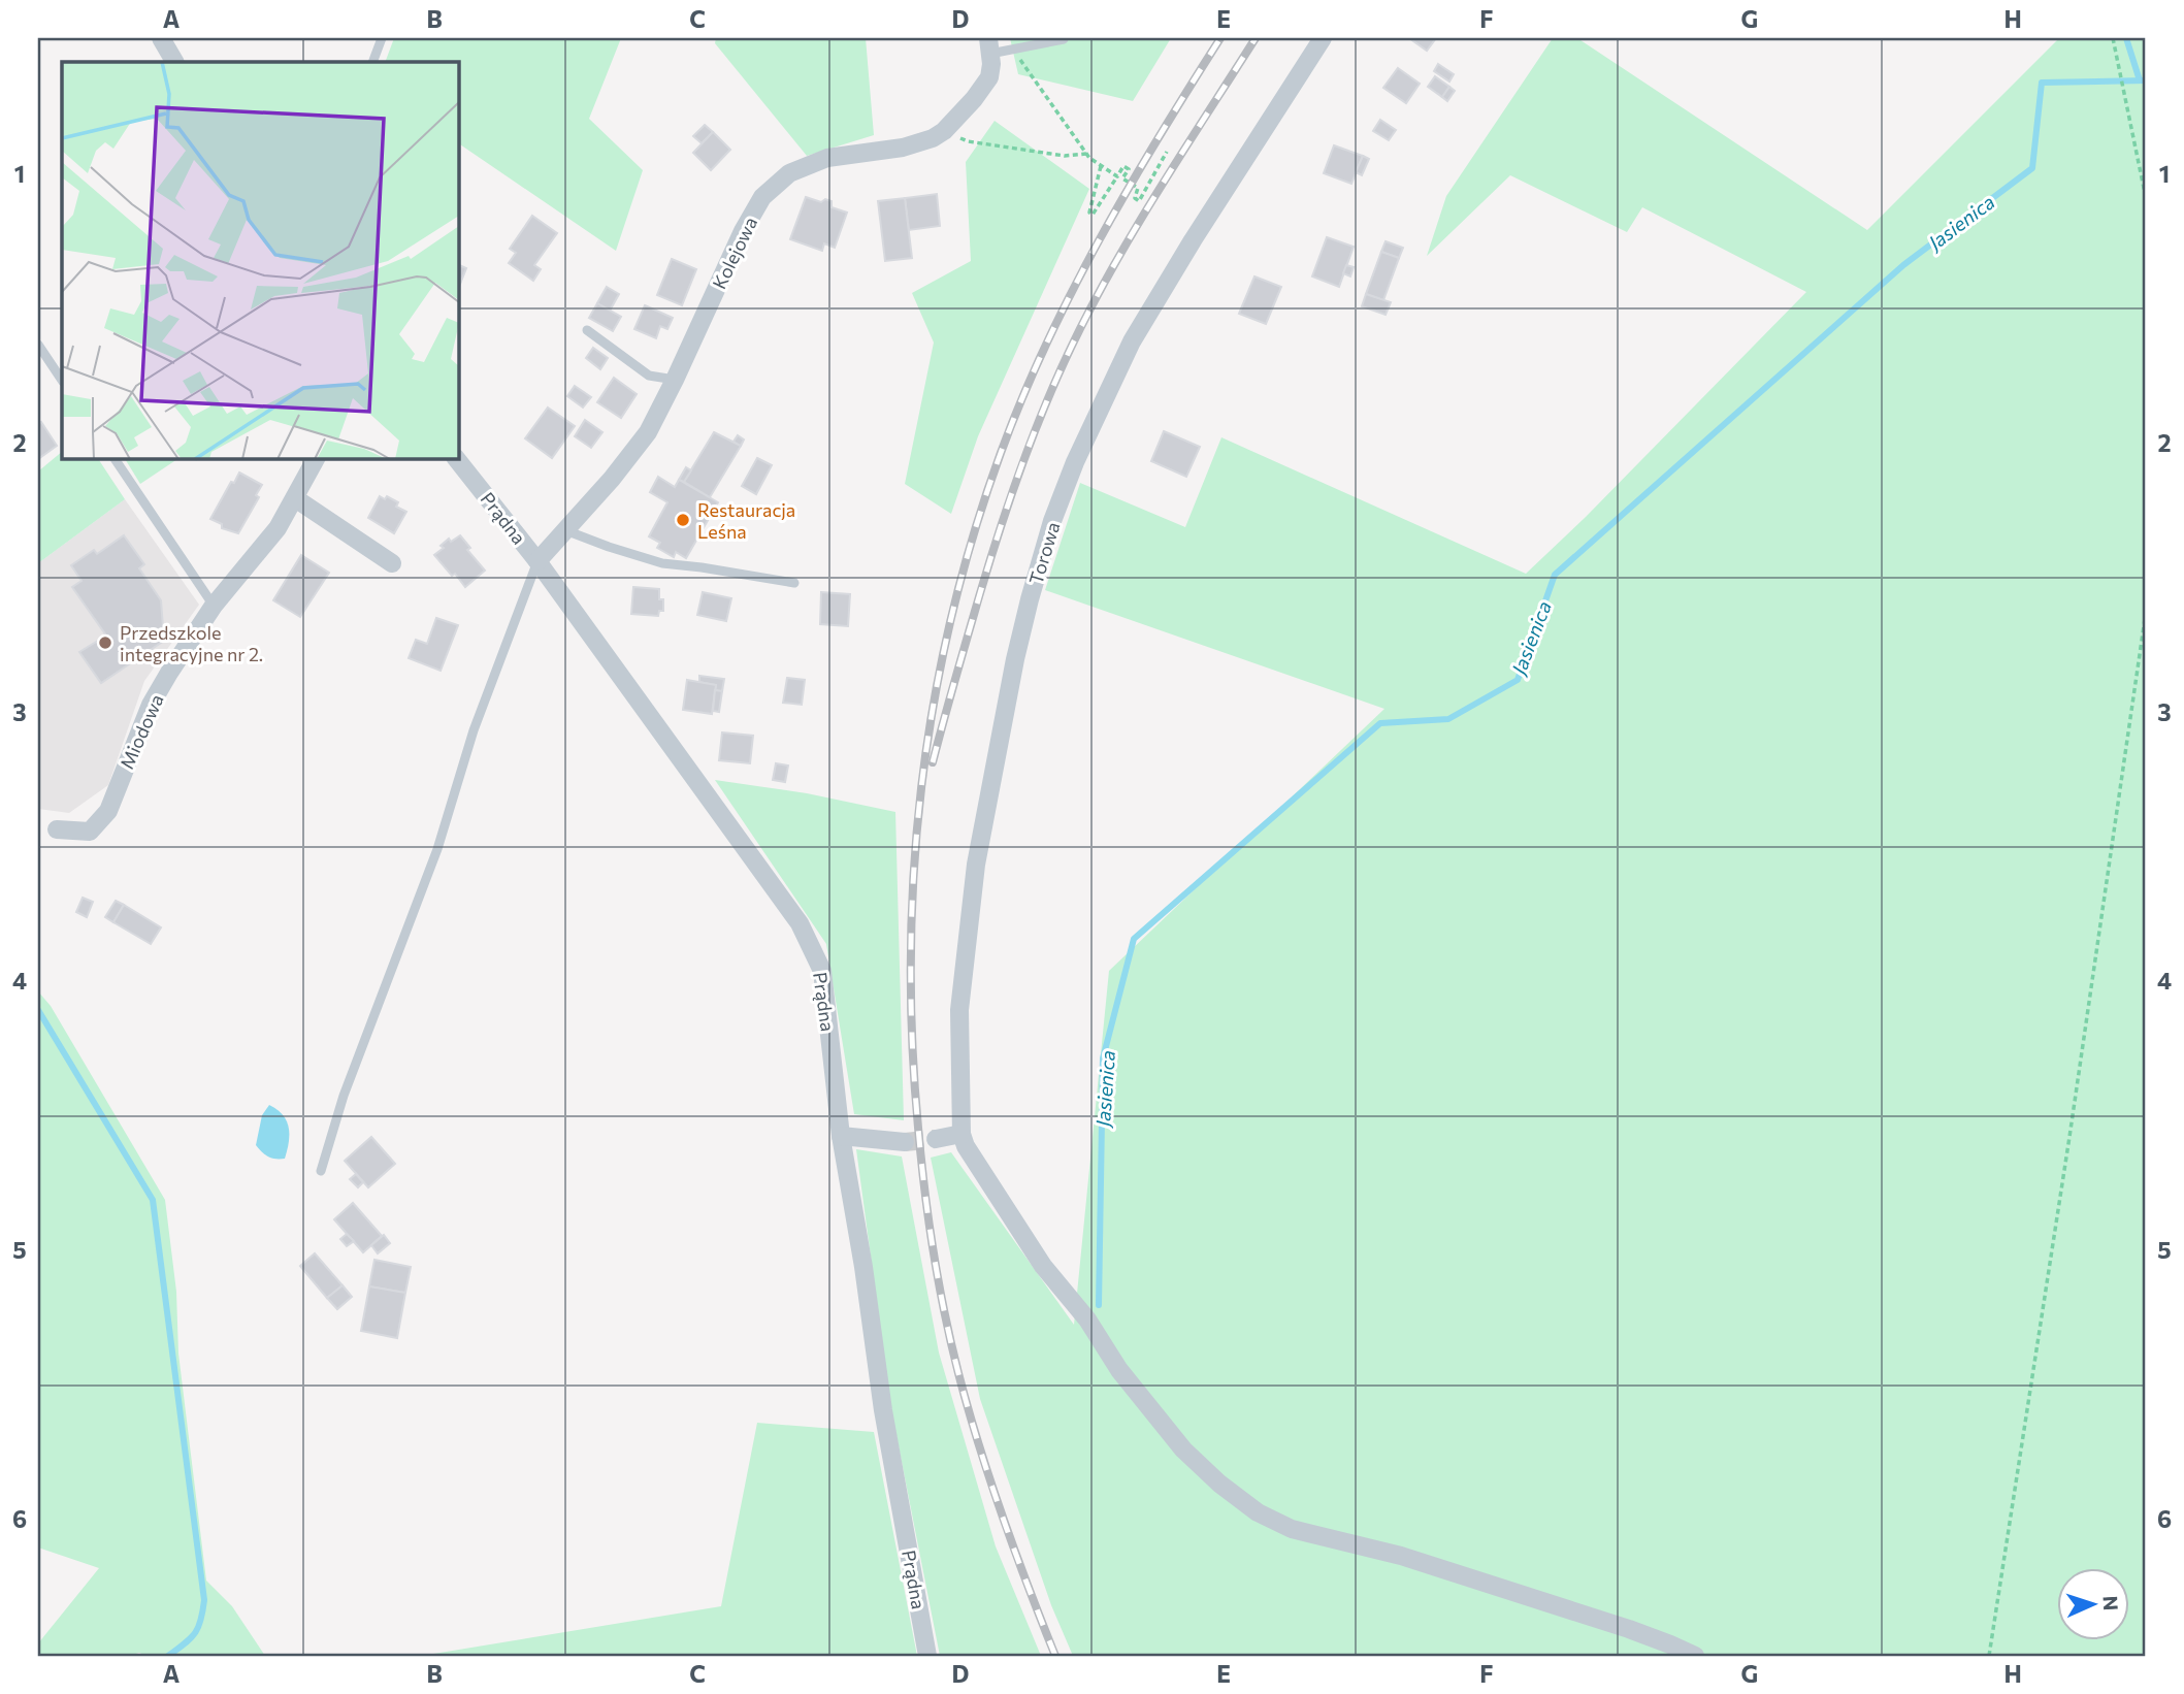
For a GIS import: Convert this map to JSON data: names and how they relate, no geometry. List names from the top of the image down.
{
  "streets": {
    "street": [
      "Kolejowa",
      "Prądna",
      "Torowa",
      "Miodowa"
    ]
  },
  "crossings": [
    ["Kolejowa", "Prądna"]
  ],
  "water": ["Jasienica"],
  "places": ["Restauracja Leśna", "Przedszkole integracyjne nr 2."],
  "north": "right",
  "grid": {
    "columns": [
      "A",
      "B",
      "C",
      "D",
      "E",
      "F",
      "G",
      "H"
    ],
    "rows": [
      "1",
      "2",
      "3",
      "4",
      "5",
      "6"
    ]
  }
}
